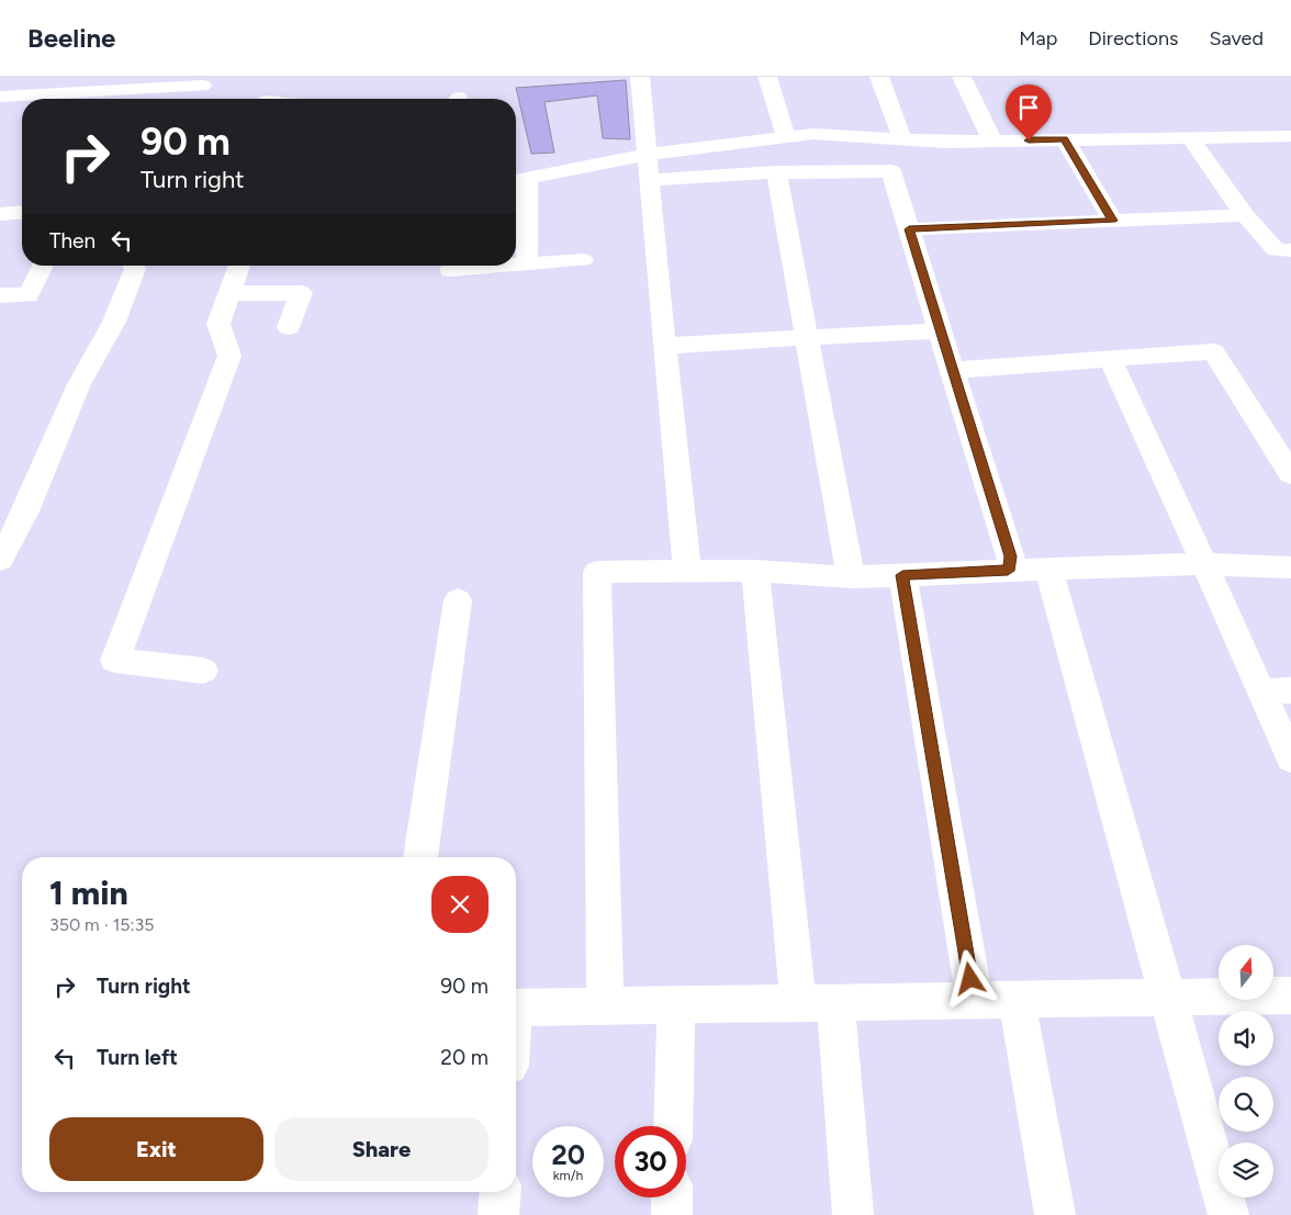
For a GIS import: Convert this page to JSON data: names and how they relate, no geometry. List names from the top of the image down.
{
  "north": "top",
  "page": {
    "header": "Beeline",
    "nav": ["Map", "Directions", "Saved"],
    "turn": ["90 m", "Turn right"],
    "then": "Then",
    "heading": ["1 min", "350 m · 15:35"],
    "list": [
      {
        "name": "Turn right",
        "value": "90 m"
      },
      {
        "name": "Turn left",
        "value": "20 m"
      }
    ],
    "buttons": ["Exit", "Share"],
    "speed": "20 km/h",
    "limit": "30"
  }
}
